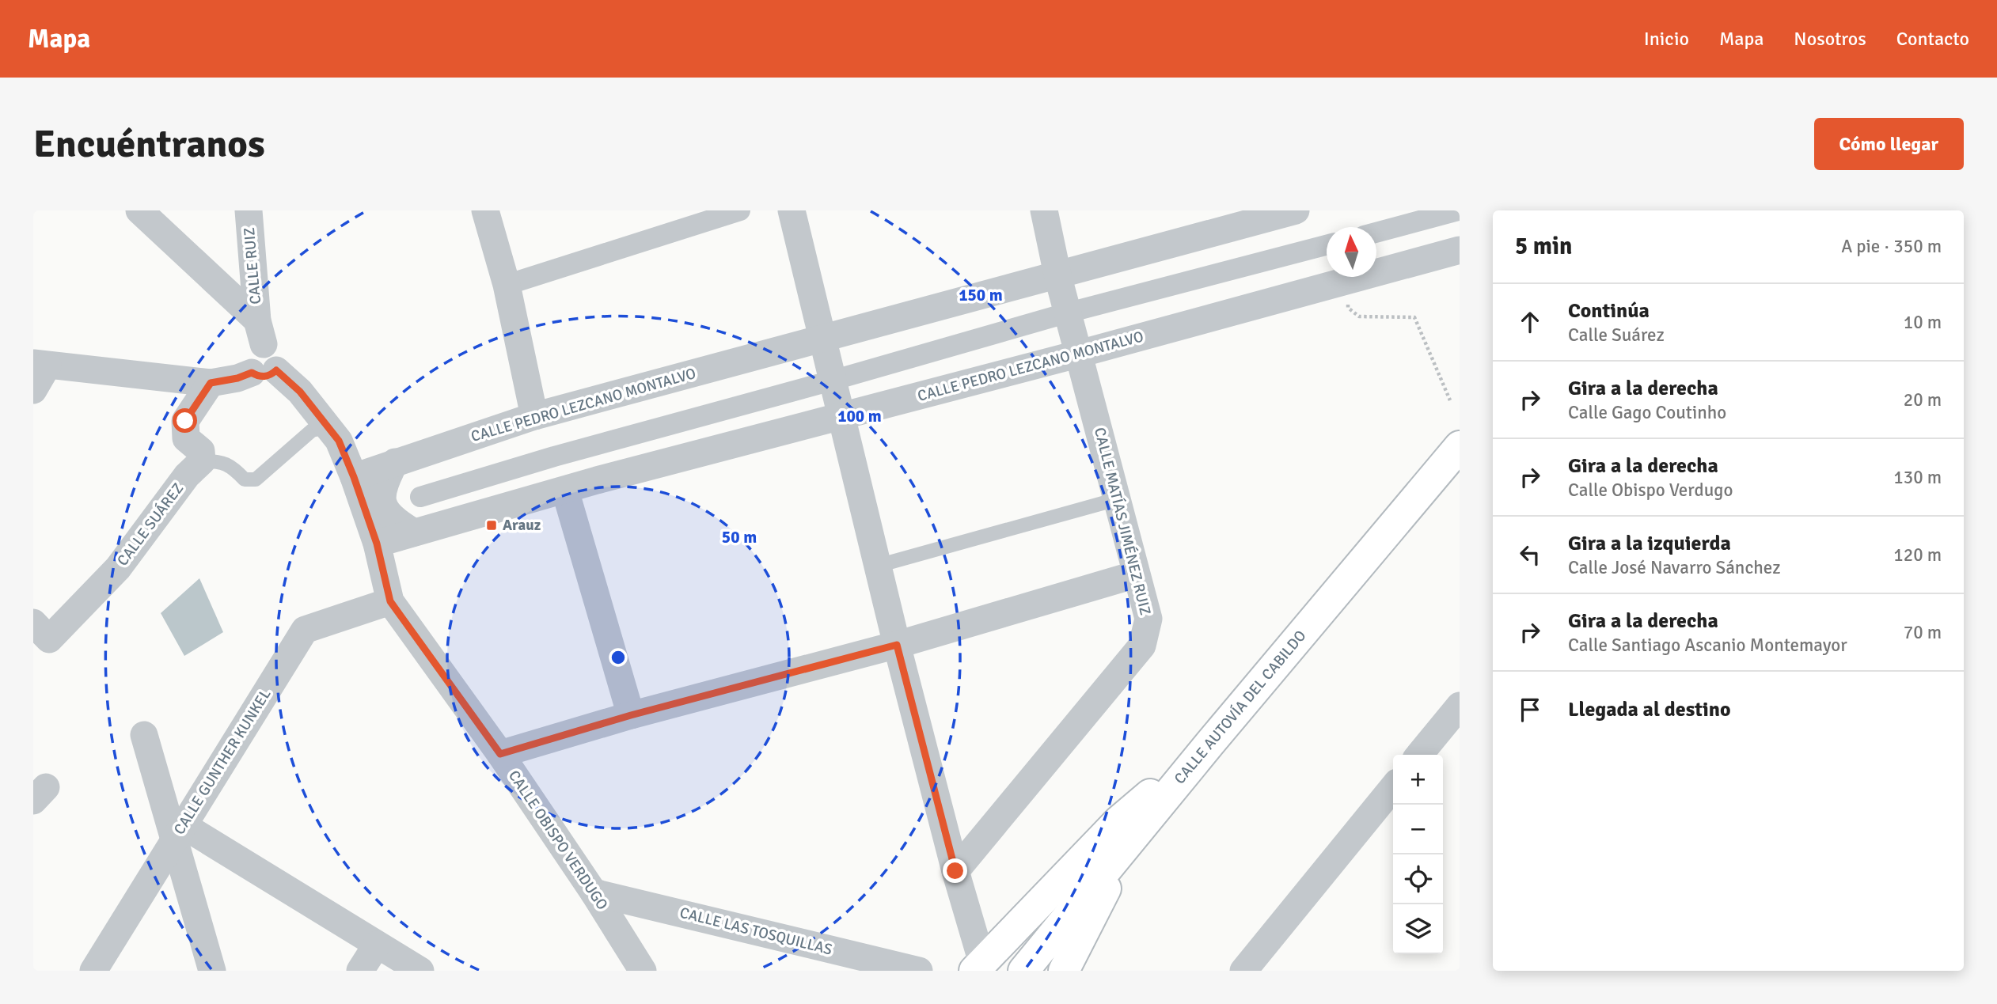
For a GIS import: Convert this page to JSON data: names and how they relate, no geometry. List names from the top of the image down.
{
  "streets": {
    "main road": ["CALLE AUTOVÍA DEL CABILDO"],
    "street": [
      "CALLE RUIZ",
      "CALLE PEDRO LEZCANO MONTALVO",
      "CALLE MATÍAS JIMÉNEZ RUIZ",
      "CALLE SUÁREZ",
      "CALLE GUNTHER KUNKEL",
      "CALLE OBISPO VERDUGO",
      "CALLE LAS TOSQUILLAS"
    ]
  },
  "crossings": [
    ["CALLE PEDRO LEZCANO MONTALVO", "CALLE MATÍAS JIMÉNEZ RUIZ"],
    ["CALLE PEDRO LEZCANO MONTALVO", "CALLE OBISPO VERDUGO"],
    ["CALLE GUNTHER KUNKEL", "CALLE OBISPO VERDUGO"],
    ["CALLE OBISPO VERDUGO", "CALLE LAS TOSQUILLAS"]
  ],
  "places": {
    "transit": ["Arauz"]
  },
  "north": "top",
  "page": {
    "header": "Mapa",
    "nav": [
      "Inicio",
      "Mapa",
      "Nosotros",
      "Contacto"
    ],
    "buttons": "Cómo llegar",
    "title": "Encuéntranos",
    "heading": ["5 min", "A pie · 350 m"],
    "list": [
      ["Continúa", "Calle Suárez", "10 m"],
      ["Gira a la derecha", "Calle Gago Coutinho", "20 m"],
      ["Gira a la derecha", "Calle Obispo Verdugo", "130 m"],
      ["Gira a la izquierda", "Calle José Navarro Sánchez", "120 m"],
      ["Gira a la derecha", "Calle Santiago Ascanio Montemayor", "70 m"],
      "Llegada al destino"
    ],
    "map_buttons": ["+", "−"]
  },
  "rings": ["150 m", "100 m", "50 m"]
}
